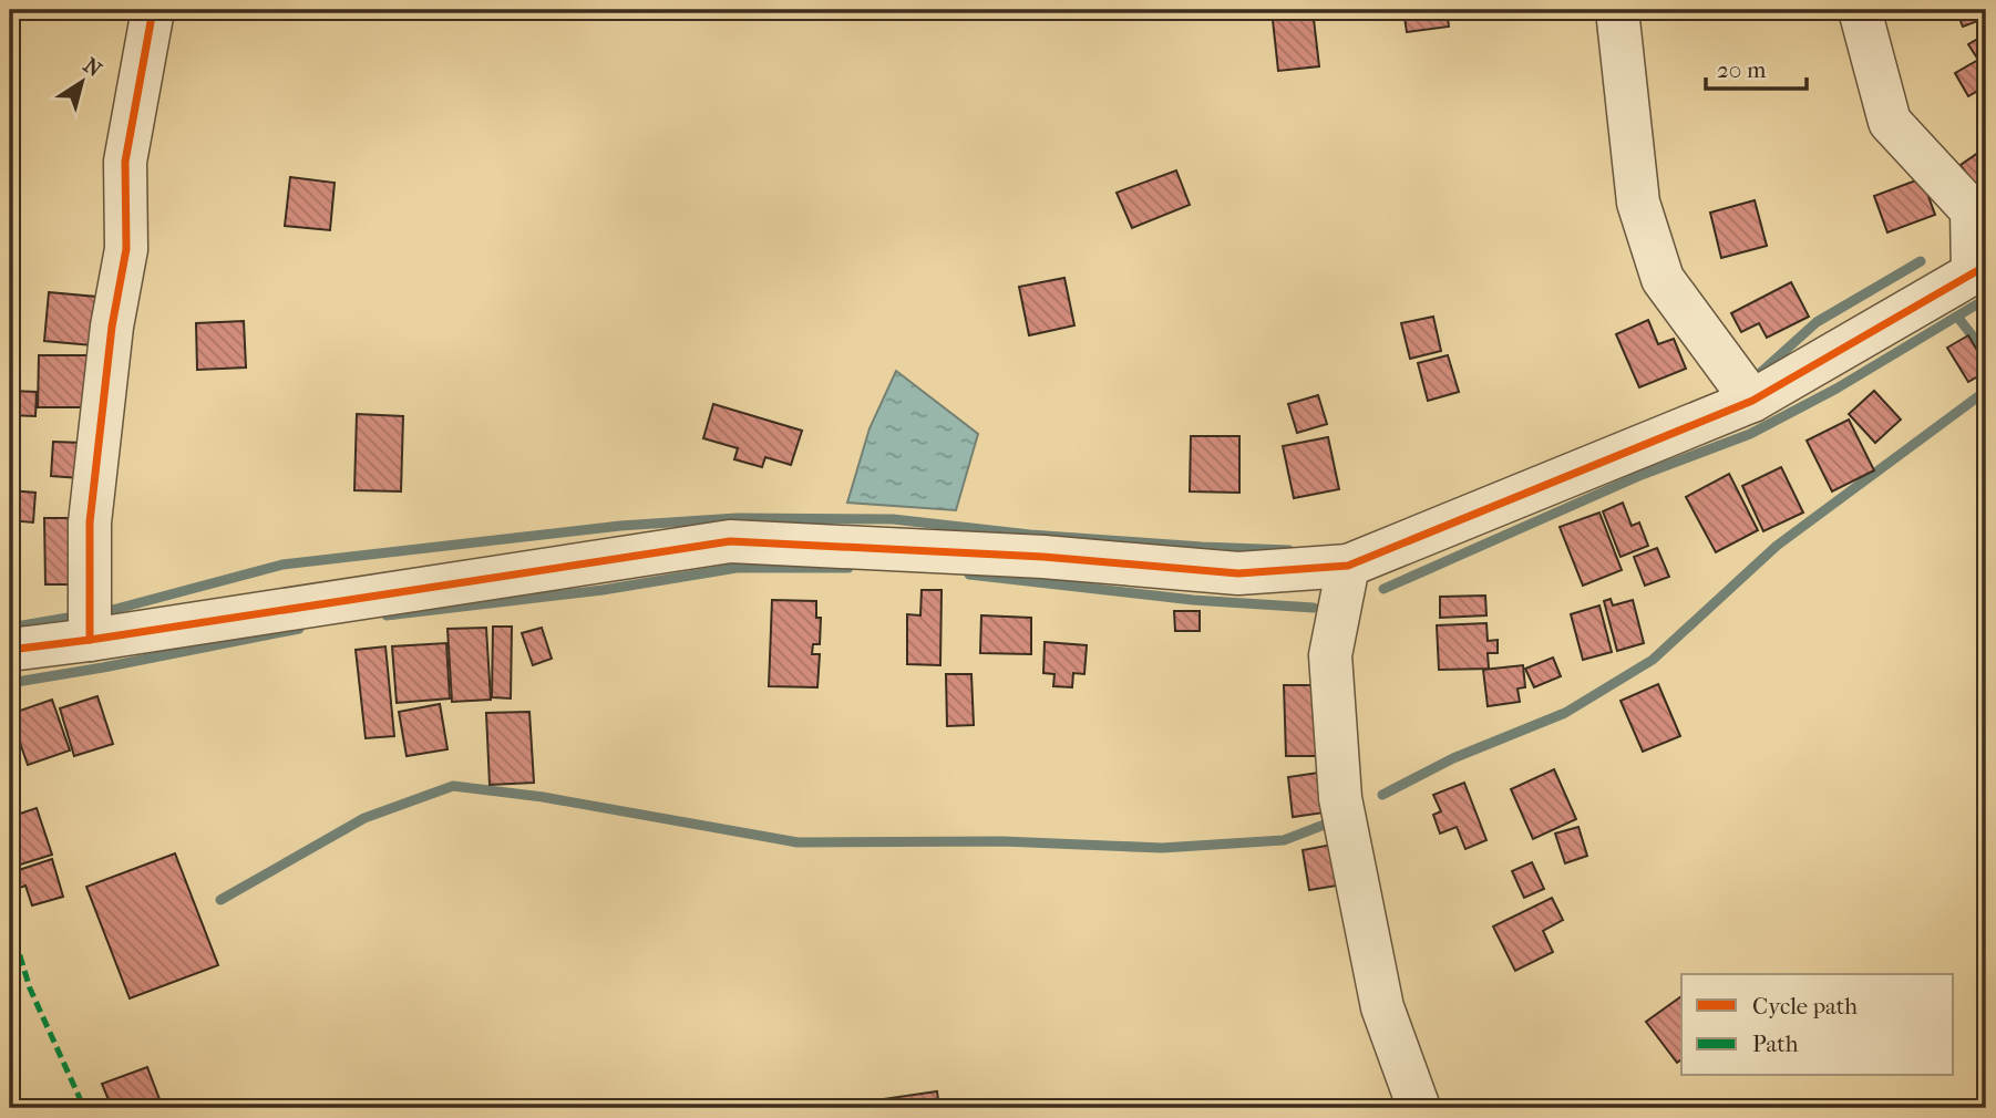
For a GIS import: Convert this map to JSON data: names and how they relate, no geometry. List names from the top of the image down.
{
  "legend": ["Cycle path", "Path"],
  "scale_bar": "20 m",
  "north": "top right"
}
